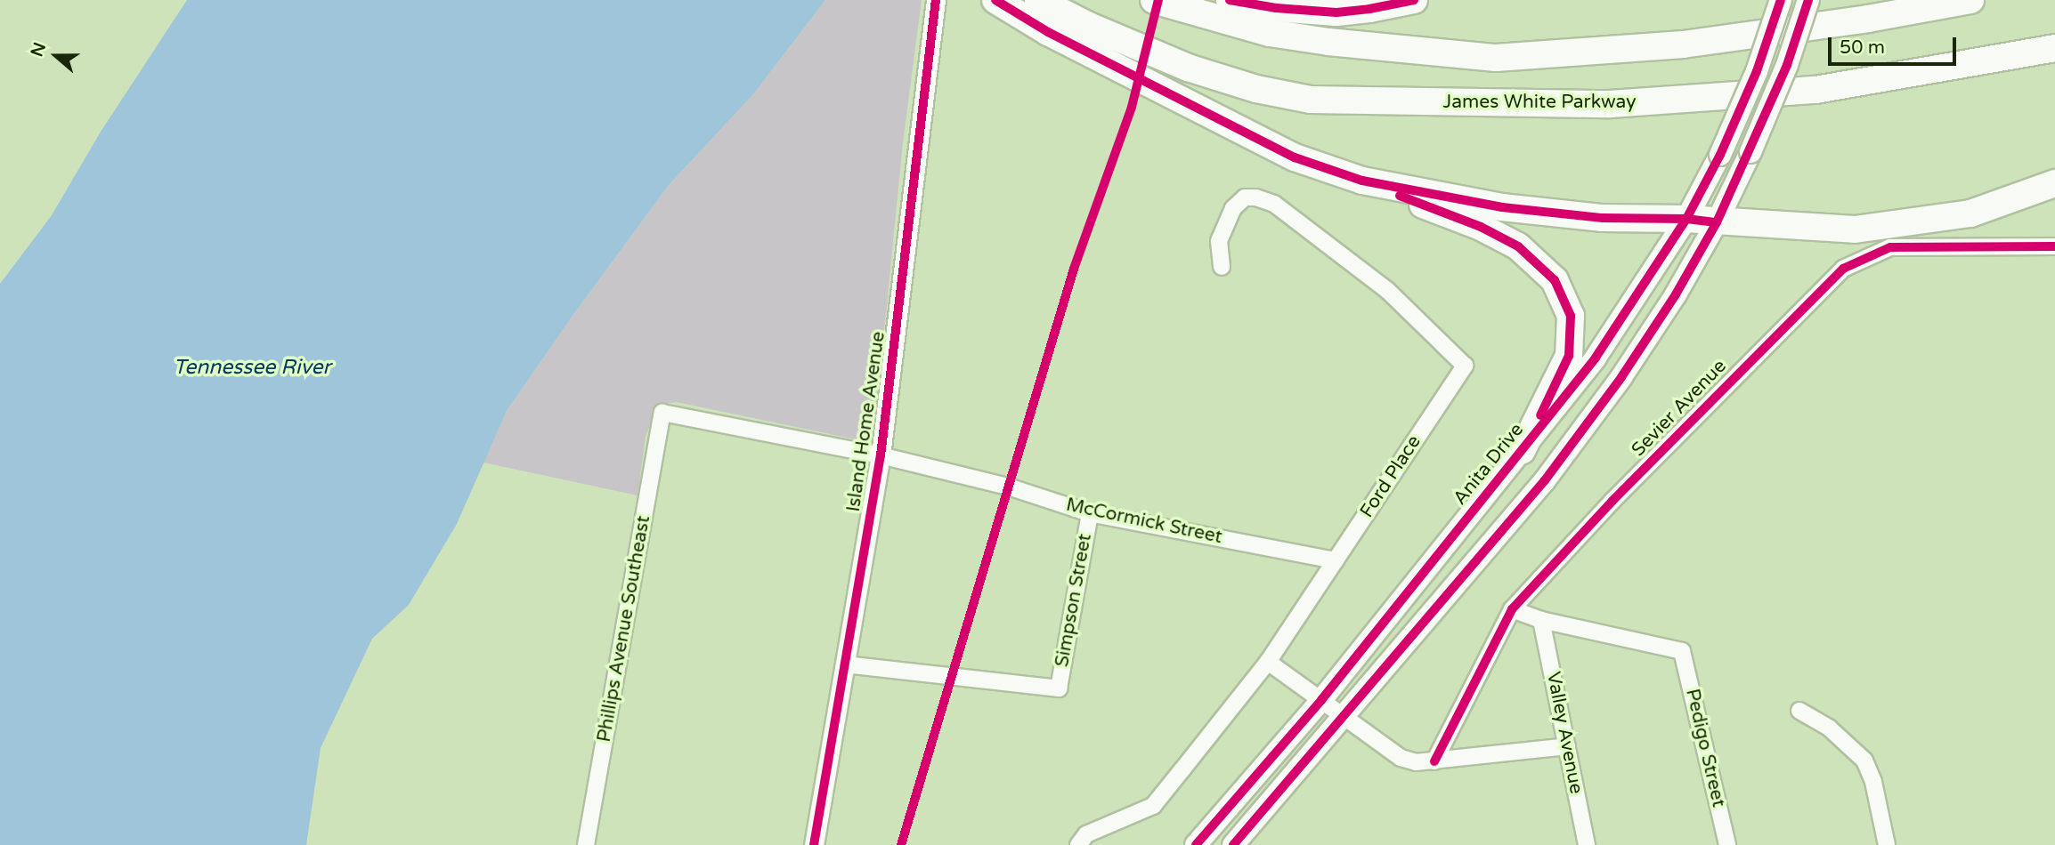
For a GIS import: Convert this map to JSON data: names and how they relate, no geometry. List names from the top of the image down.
{
  "streets": {
    "highway": ["James White Parkway"],
    "main road": ["Anita Drive"],
    "street": [
      "Sevier Avenue",
      "Island Home Avenue",
      "Ford Place",
      "McCormick Street",
      "Simpson Street",
      "Phillips Avenue Southeast",
      "Valley Avenue",
      "Pedigo Street"
    ]
  },
  "crossings": [
    ["Island Home Avenue", "McCormick Street"],
    ["Island Home Avenue", "Simpson Street"],
    ["Ford Place", "McCormick Street"],
    ["McCormick Street", "Simpson Street"],
    ["McCormick Street", "Phillips Avenue Southeast"],
    ["Valley Avenue", "Pedigo Street"]
  ],
  "water": ["Tennessee River"],
  "scale_bar": "50 m",
  "north": "left"
}
